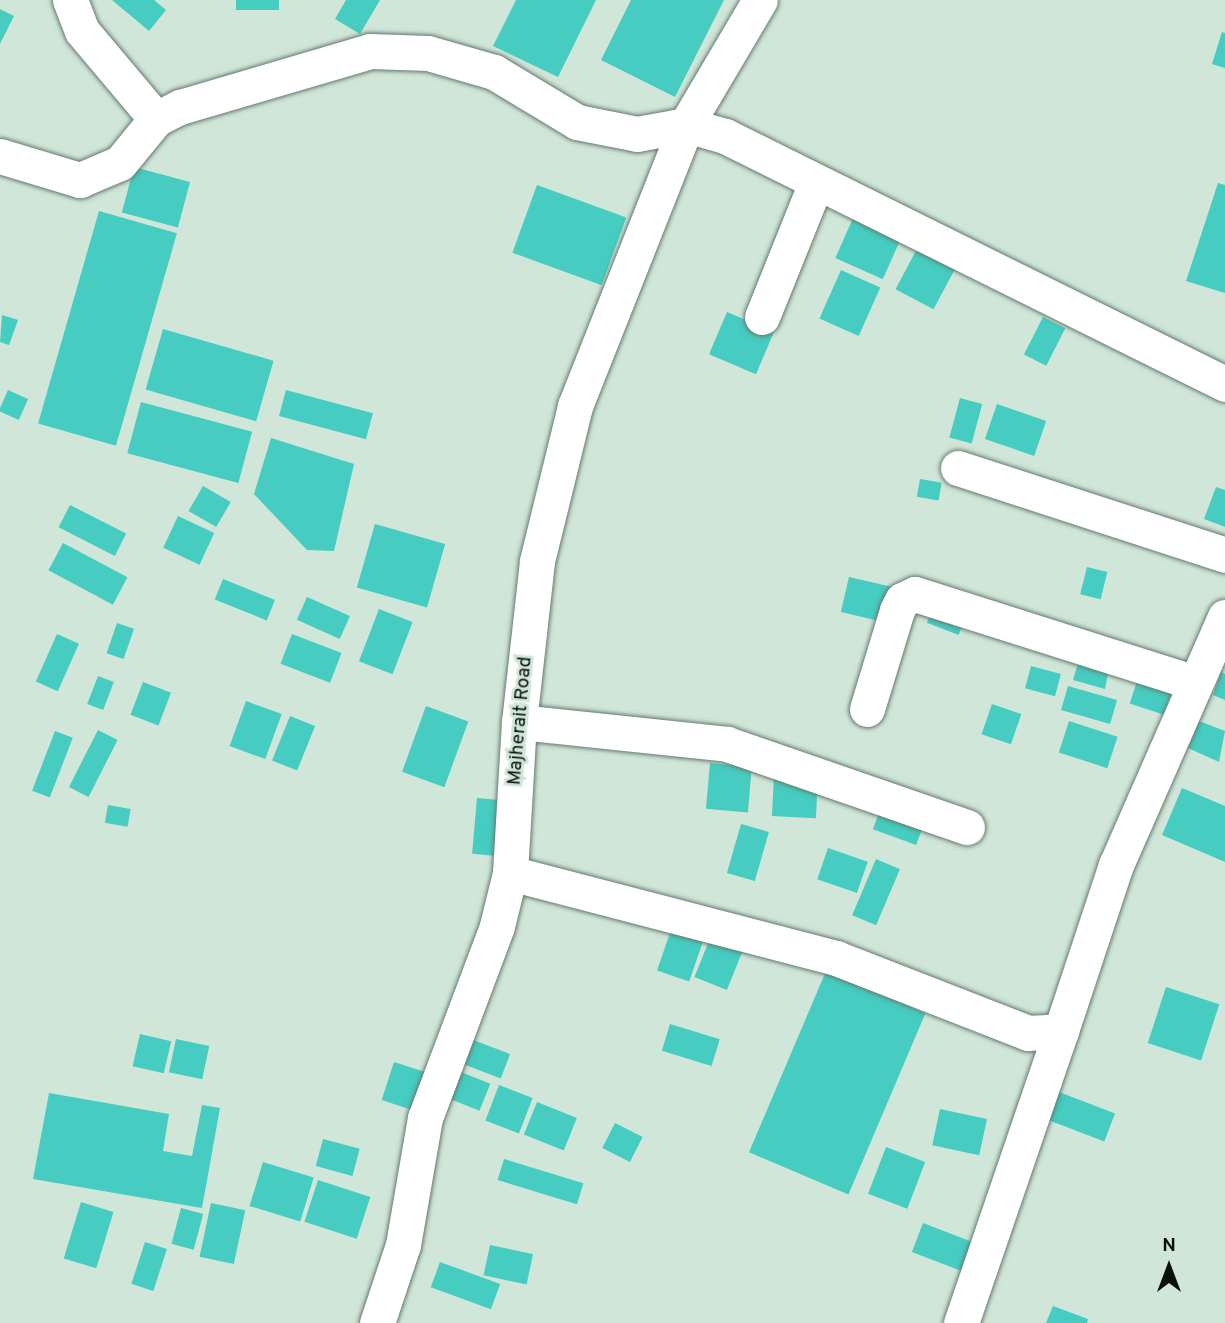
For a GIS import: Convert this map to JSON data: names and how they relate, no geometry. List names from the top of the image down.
{
  "streets": {
    "street": ["Majherait Road"]
  },
  "north": "top"
}
